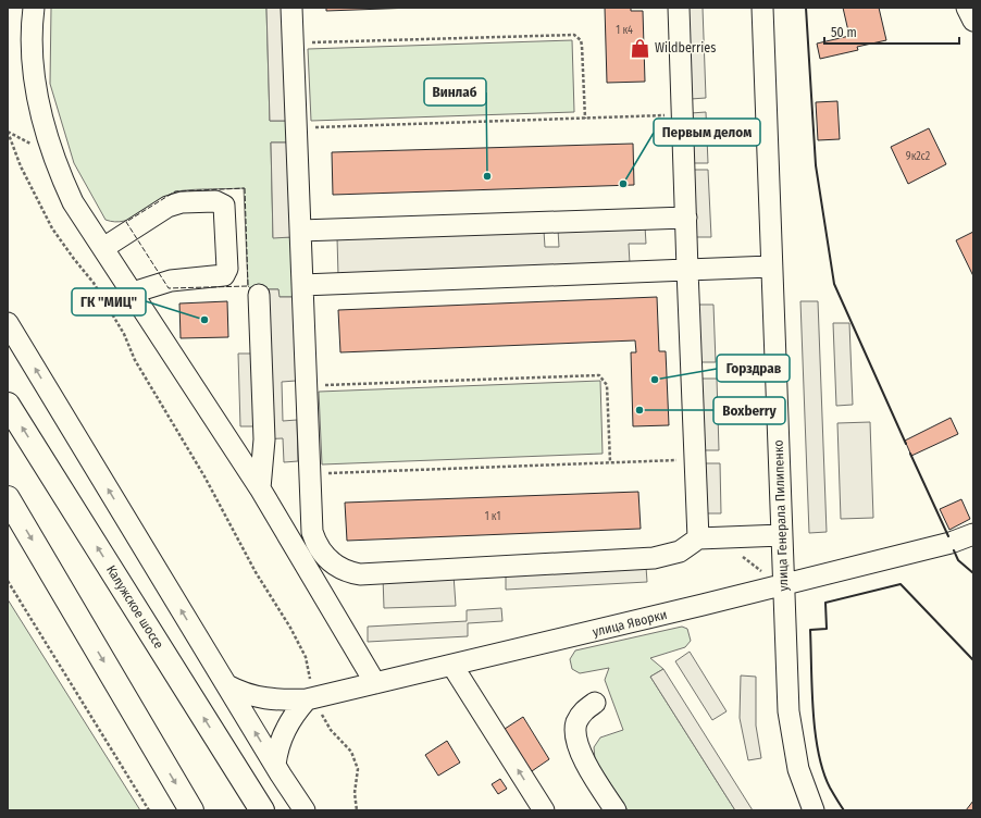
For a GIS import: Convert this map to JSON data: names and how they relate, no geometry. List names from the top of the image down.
{
  "streets": {
    "highway": ["Калужское шоссе"],
    "street": ["улица Генерала Пилипенко", "улица Яворки"]
  },
  "crossings": [
    ["улица Генерала Пилипенко", "улица Яворки"]
  ],
  "places": {
    "shop": ["Wildberries"],
    "other": [
      "Винлаб",
      "Первым делом",
      "ГК \"МИЦ\"",
      "Горздрав",
      "Boxberry"
    ]
  },
  "house_numbers": ["1 к4", "9к2с2", "1 к1"],
  "scale_bar": "50 m"
}
